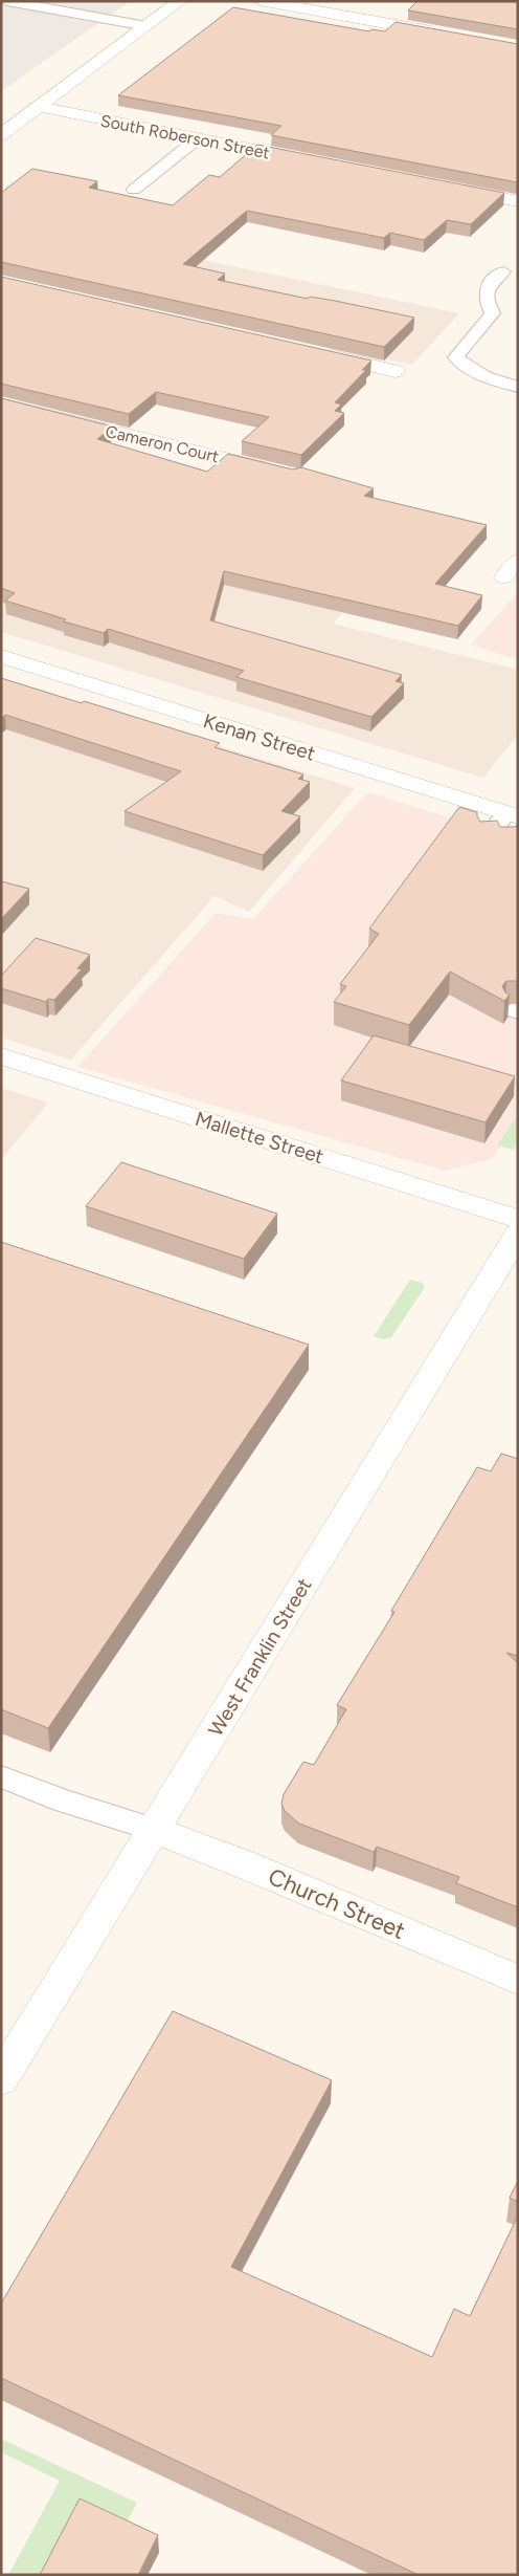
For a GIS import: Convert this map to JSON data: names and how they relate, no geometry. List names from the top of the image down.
{
  "streets": {
    "street": [
      "South Roberson Street",
      "Cameron Court",
      "Kenan Street",
      "Mallette Street",
      "West Franklin Street",
      "Church Street"
    ]
  },
  "crossings": [
    ["West Franklin Street", "Church Street"]
  ]
}
